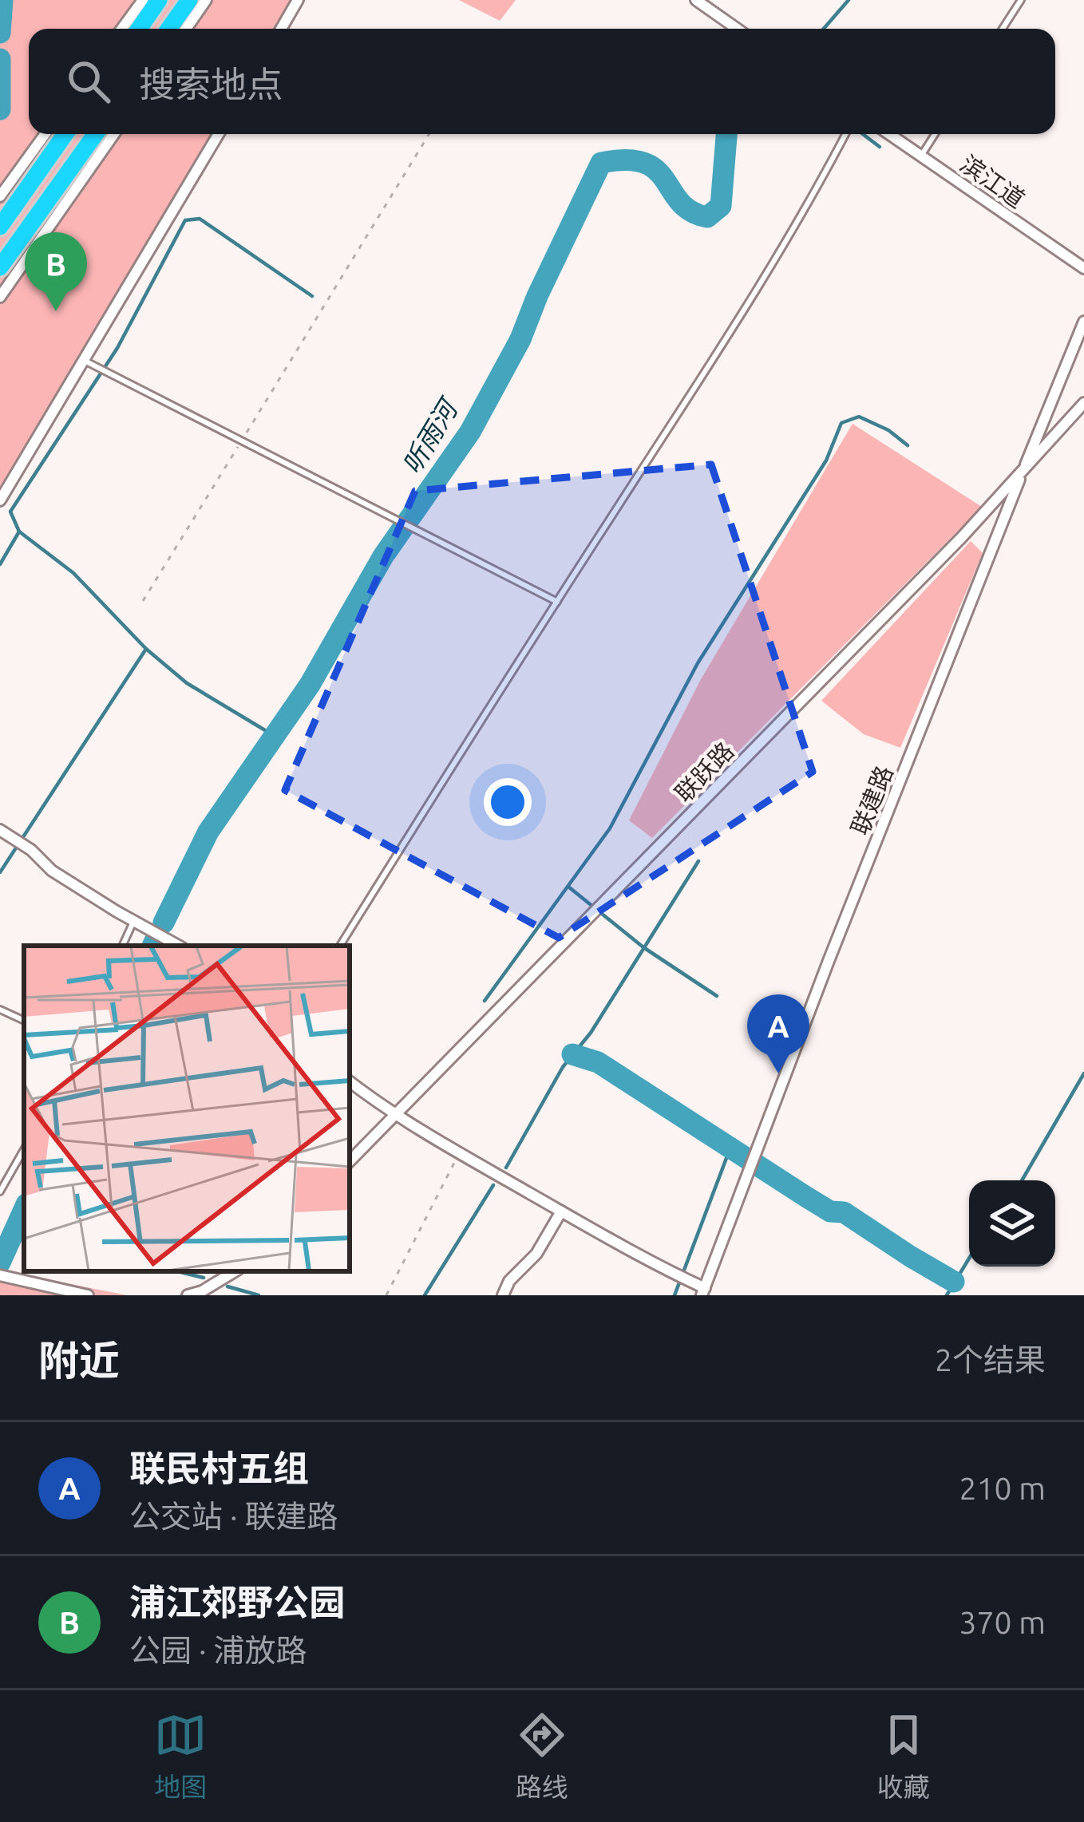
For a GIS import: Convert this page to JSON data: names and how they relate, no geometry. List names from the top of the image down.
{
  "streets": {
    "street": ["滨江道", "联跃路", "联建路"]
  },
  "crossings": [
    ["联跃路", "联建路"]
  ],
  "water": ["听雨河"],
  "page": {
    "search": "搜索地点",
    "pins": ["B", "A"],
    "heading": ["附近", "2个结果"],
    "list": [
      {
        "mark": "A",
        "name": "联民村五组",
        "note": "公交站 · 联建路",
        "value": "210 m"
      },
      {
        "mark": "B",
        "name": "浦江郊野公园",
        "note": "公园 · 浦放路",
        "value": "370 m"
      }
    ],
    "nav": ["地图", "路线", "收藏"]
  }
}
